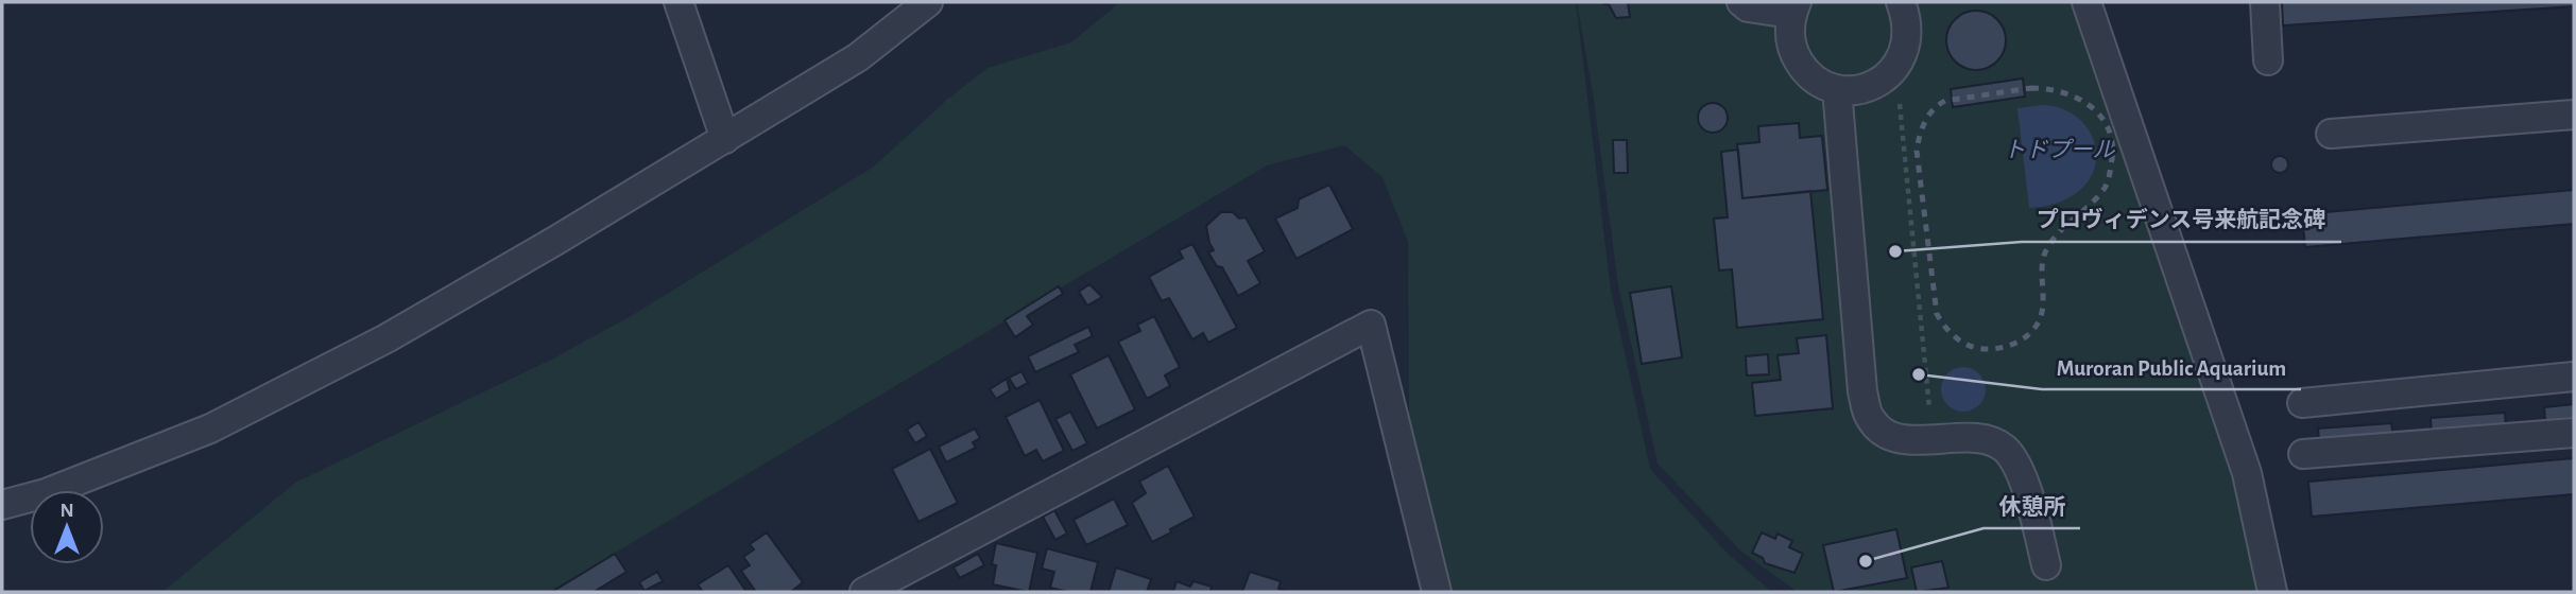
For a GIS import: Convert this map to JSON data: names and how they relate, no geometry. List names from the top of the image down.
{
  "water": ["トドプール"],
  "places": ["プロヴィデンス号来航記念碑", "Muroran Public Aquarium", "休憩所"],
  "north": "top"
}
